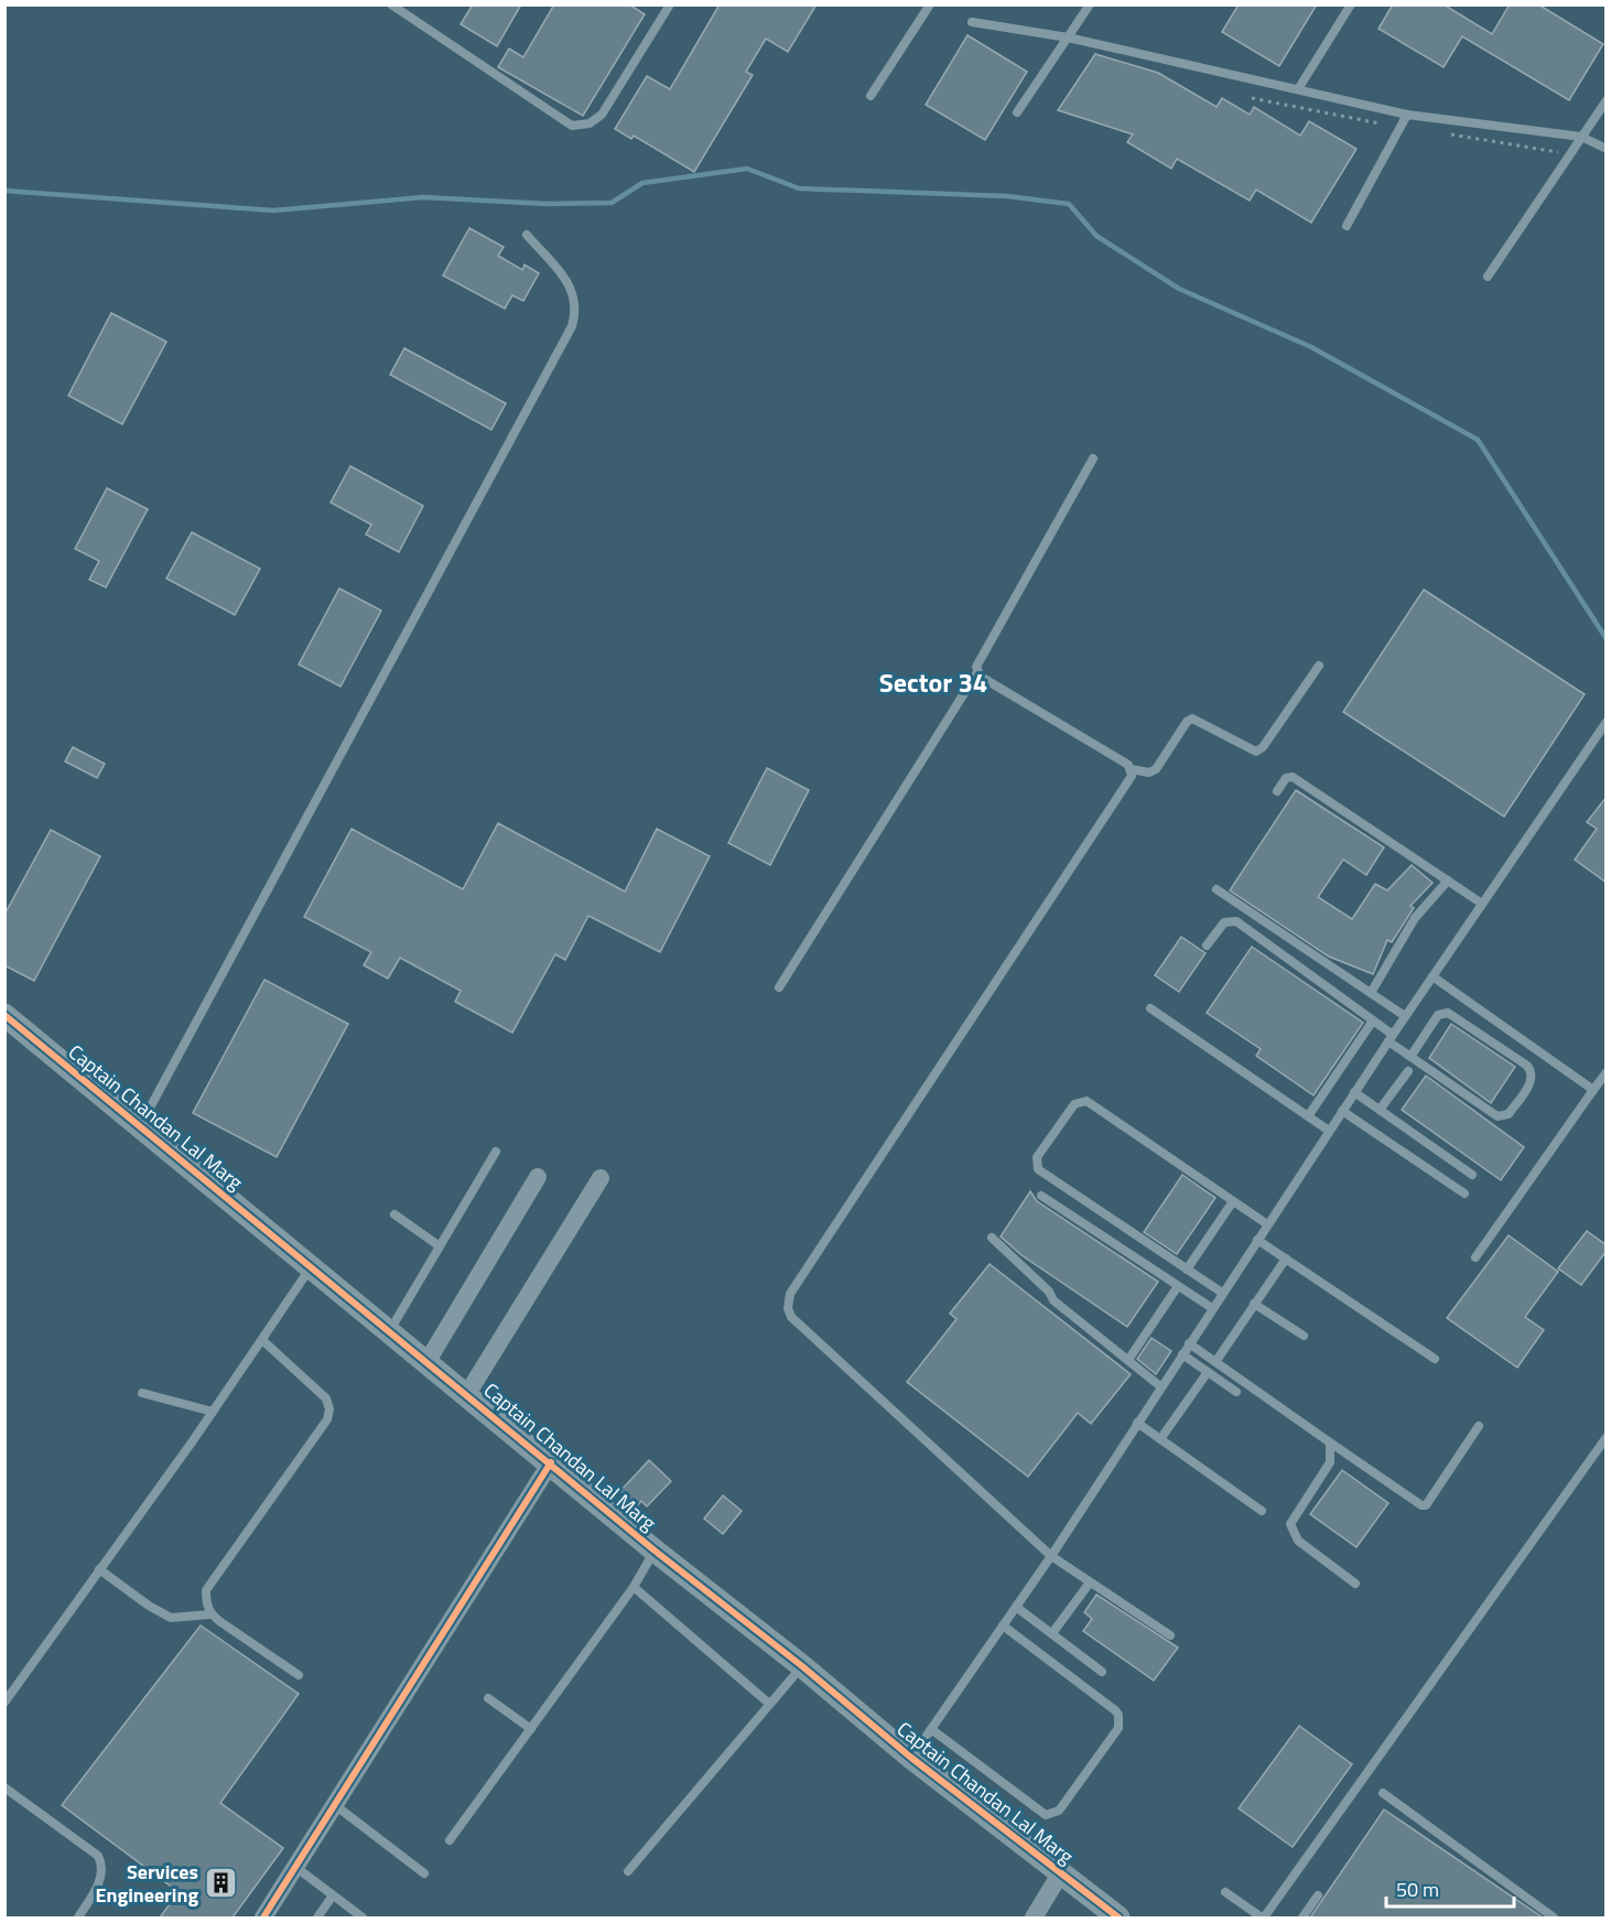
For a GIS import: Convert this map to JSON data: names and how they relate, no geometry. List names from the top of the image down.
{
  "streets": {
    "street": ["Captain Chandan Lal Marg"]
  },
  "districts": ["Sector 34"],
  "places": {
    "building": ["Services Engineering"]
  },
  "scale_bar": "50 m"
}
